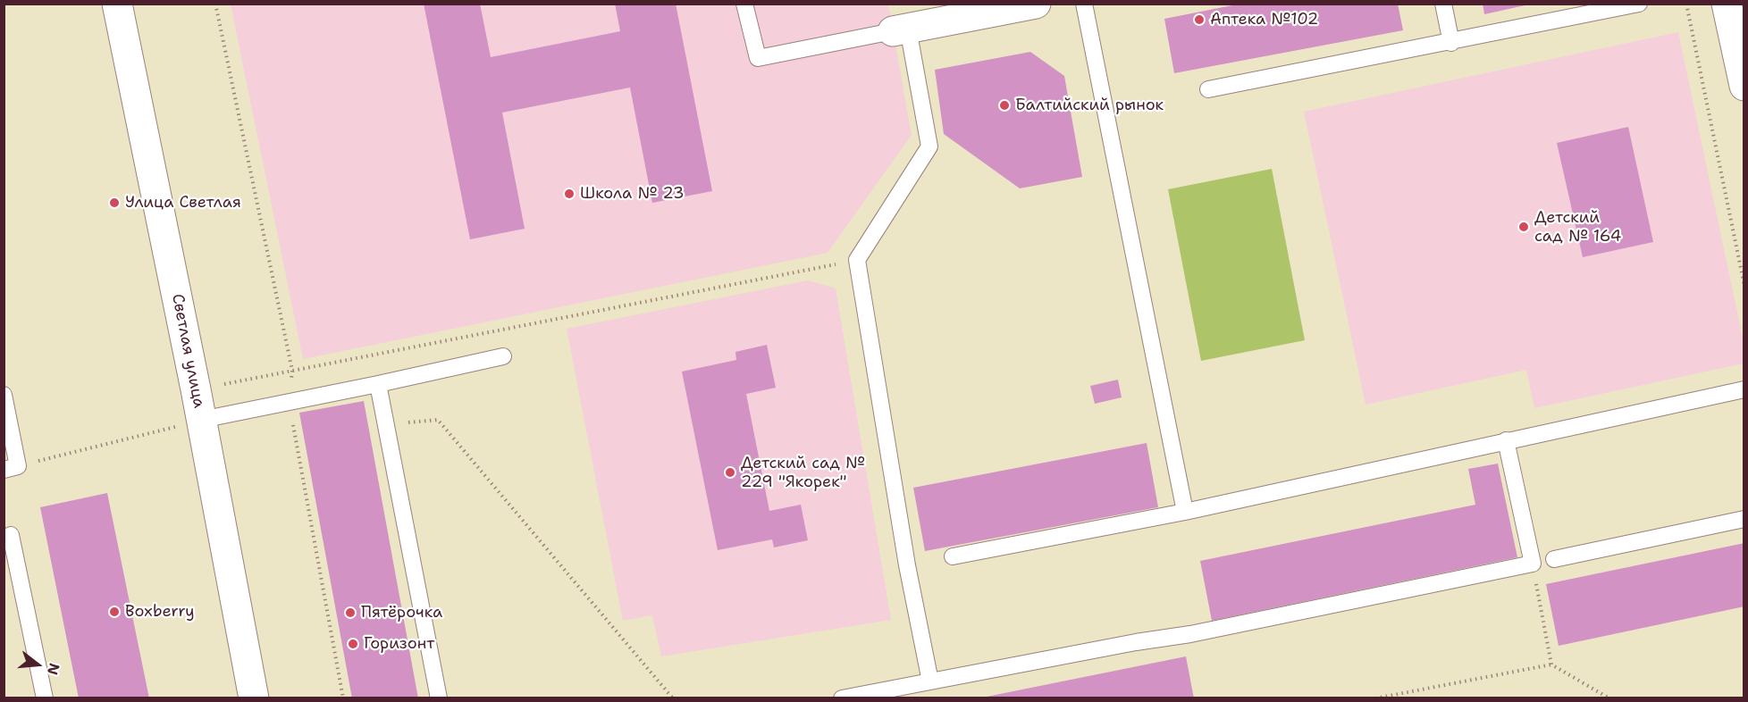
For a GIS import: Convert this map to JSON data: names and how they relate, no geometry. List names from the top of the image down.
{
  "streets": {
    "street": ["Светлая улица"]
  },
  "places": [
    "Аптека №102",
    "Балтийский рынок",
    "Школа № 23",
    "Улица Светлая",
    "Детский сад № 164",
    "Детский сад № 229 \"Якорек\"",
    "Boxberry",
    "Пятёрочка",
    "Горизонт"
  ],
  "north": "right"
}
